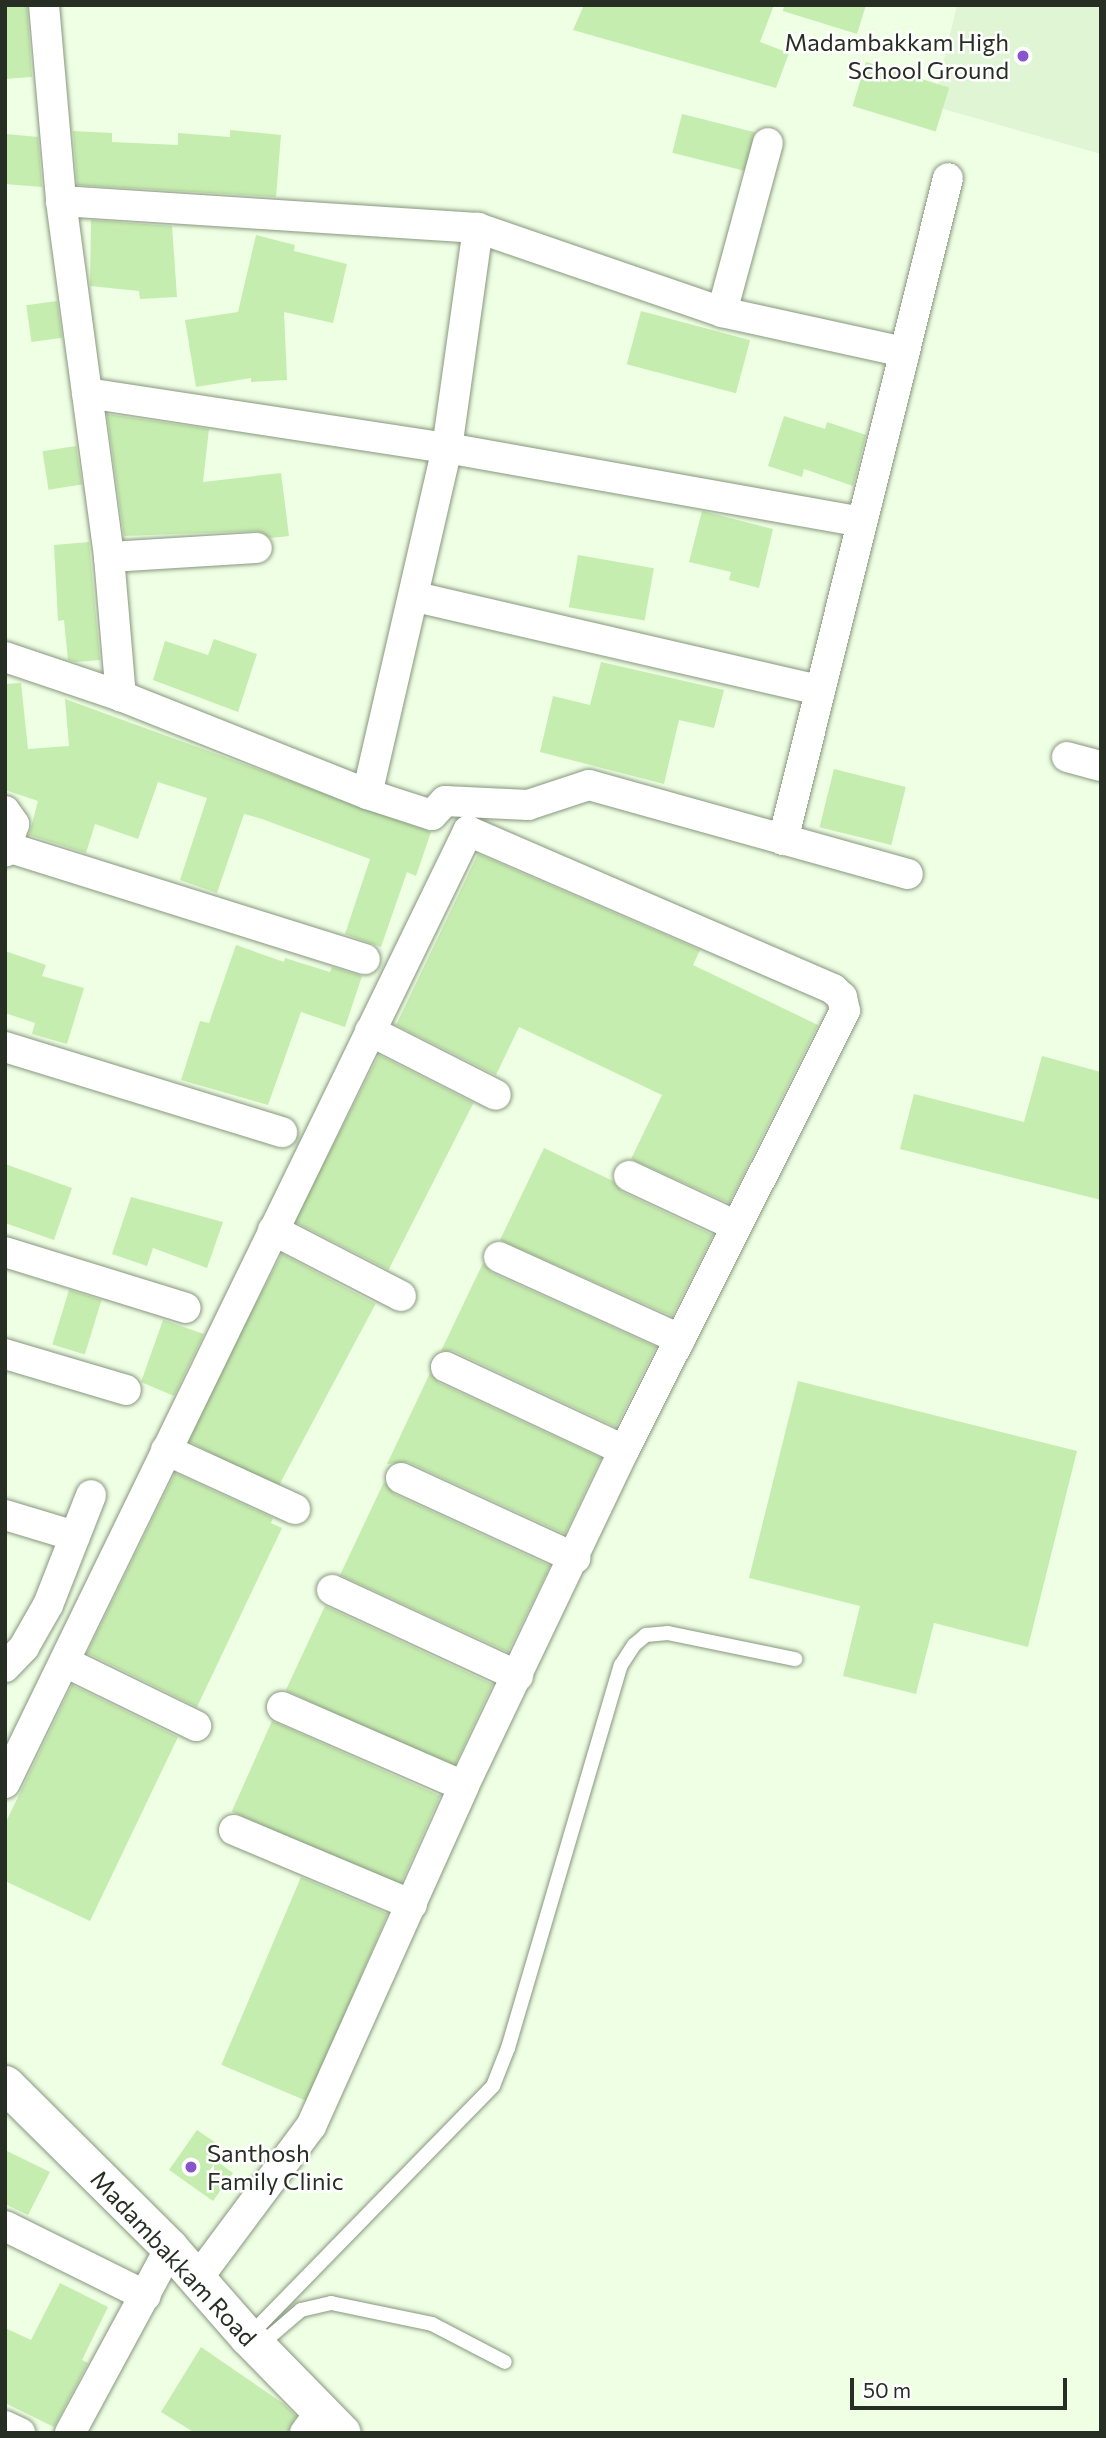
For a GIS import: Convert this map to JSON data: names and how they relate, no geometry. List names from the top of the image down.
{
  "streets": {
    "street": ["Madambakkam Road"]
  },
  "places": ["Madambakkam High School Ground", "Santhosh Family Clinic"],
  "scale_bar": "50 m"
}
